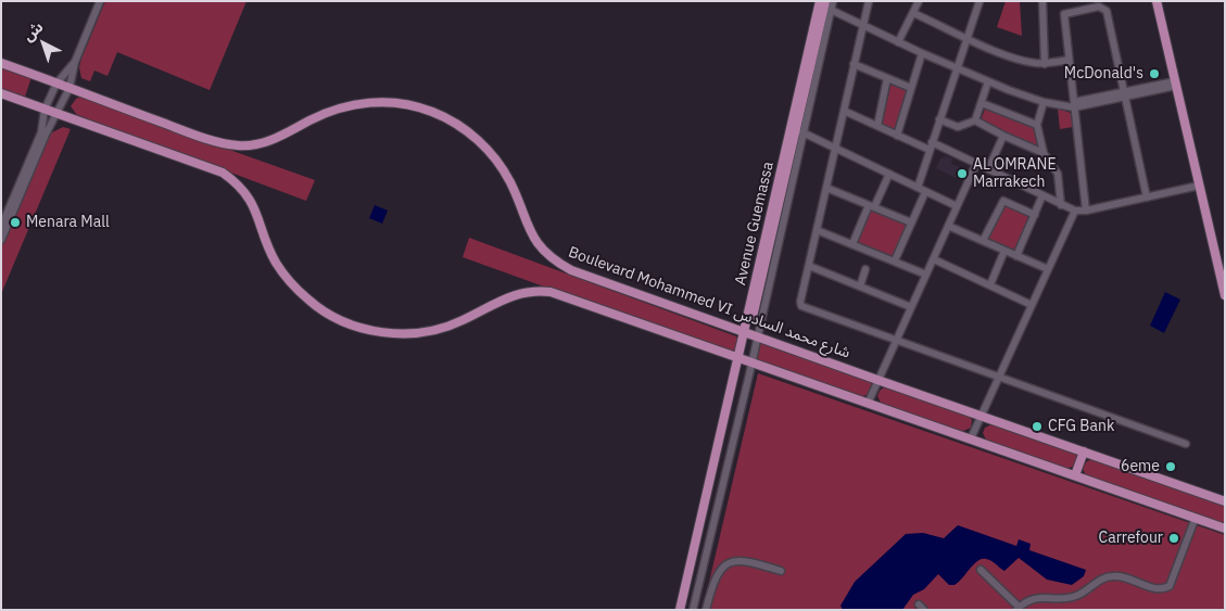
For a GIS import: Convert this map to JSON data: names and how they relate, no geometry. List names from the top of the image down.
{
  "streets": {
    "main road": ["Avenue Guemassa", "Boulevard Mohammed VI شارع محمد السادس"]
  },
  "crossings": [
    ["Avenue Guemassa", "Boulevard Mohammed VI شارع محمد السادس"]
  ],
  "places": [
    "McDonald's",
    "AL OMRANE Marrakech",
    "Menara Mall",
    "CFG Bank",
    "6eme",
    "Carrefour"
  ],
  "north": "top left"
}
